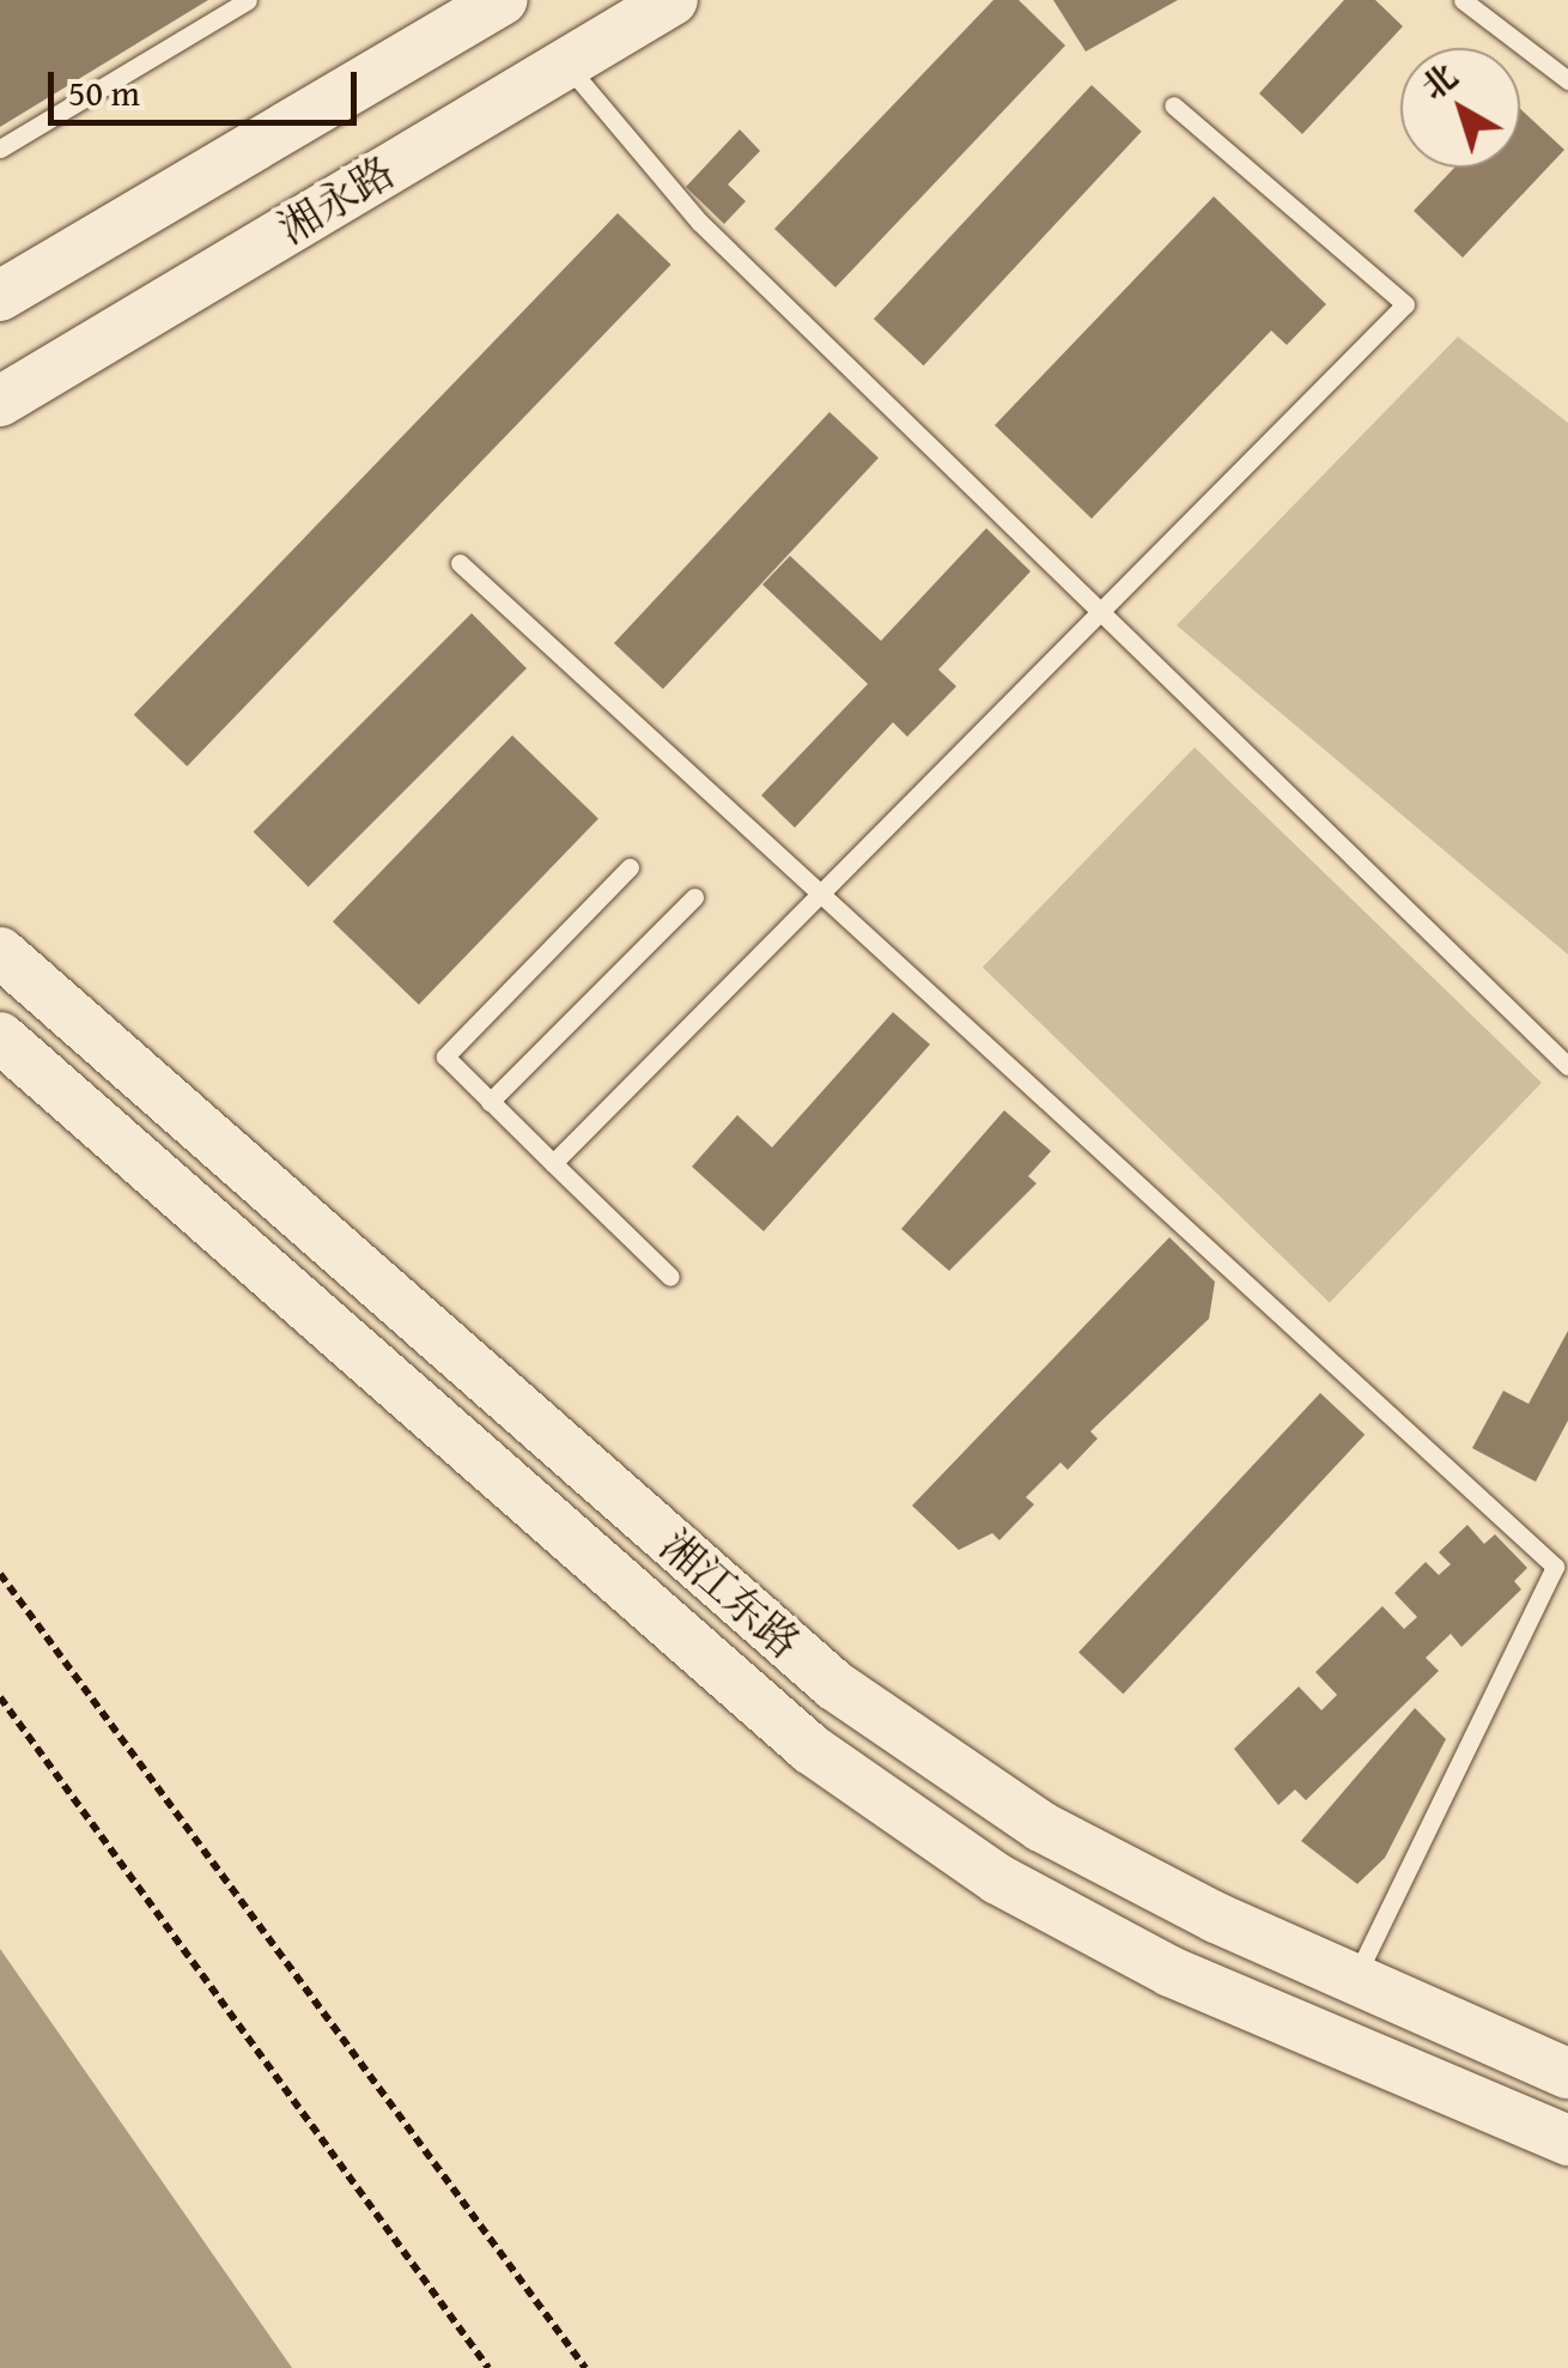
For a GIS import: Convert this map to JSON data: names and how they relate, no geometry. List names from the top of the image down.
{
  "streets": {
    "main road": ["湘永路", "湘江东路"]
  },
  "scale_bar": "50 m",
  "north": "top left"
}
